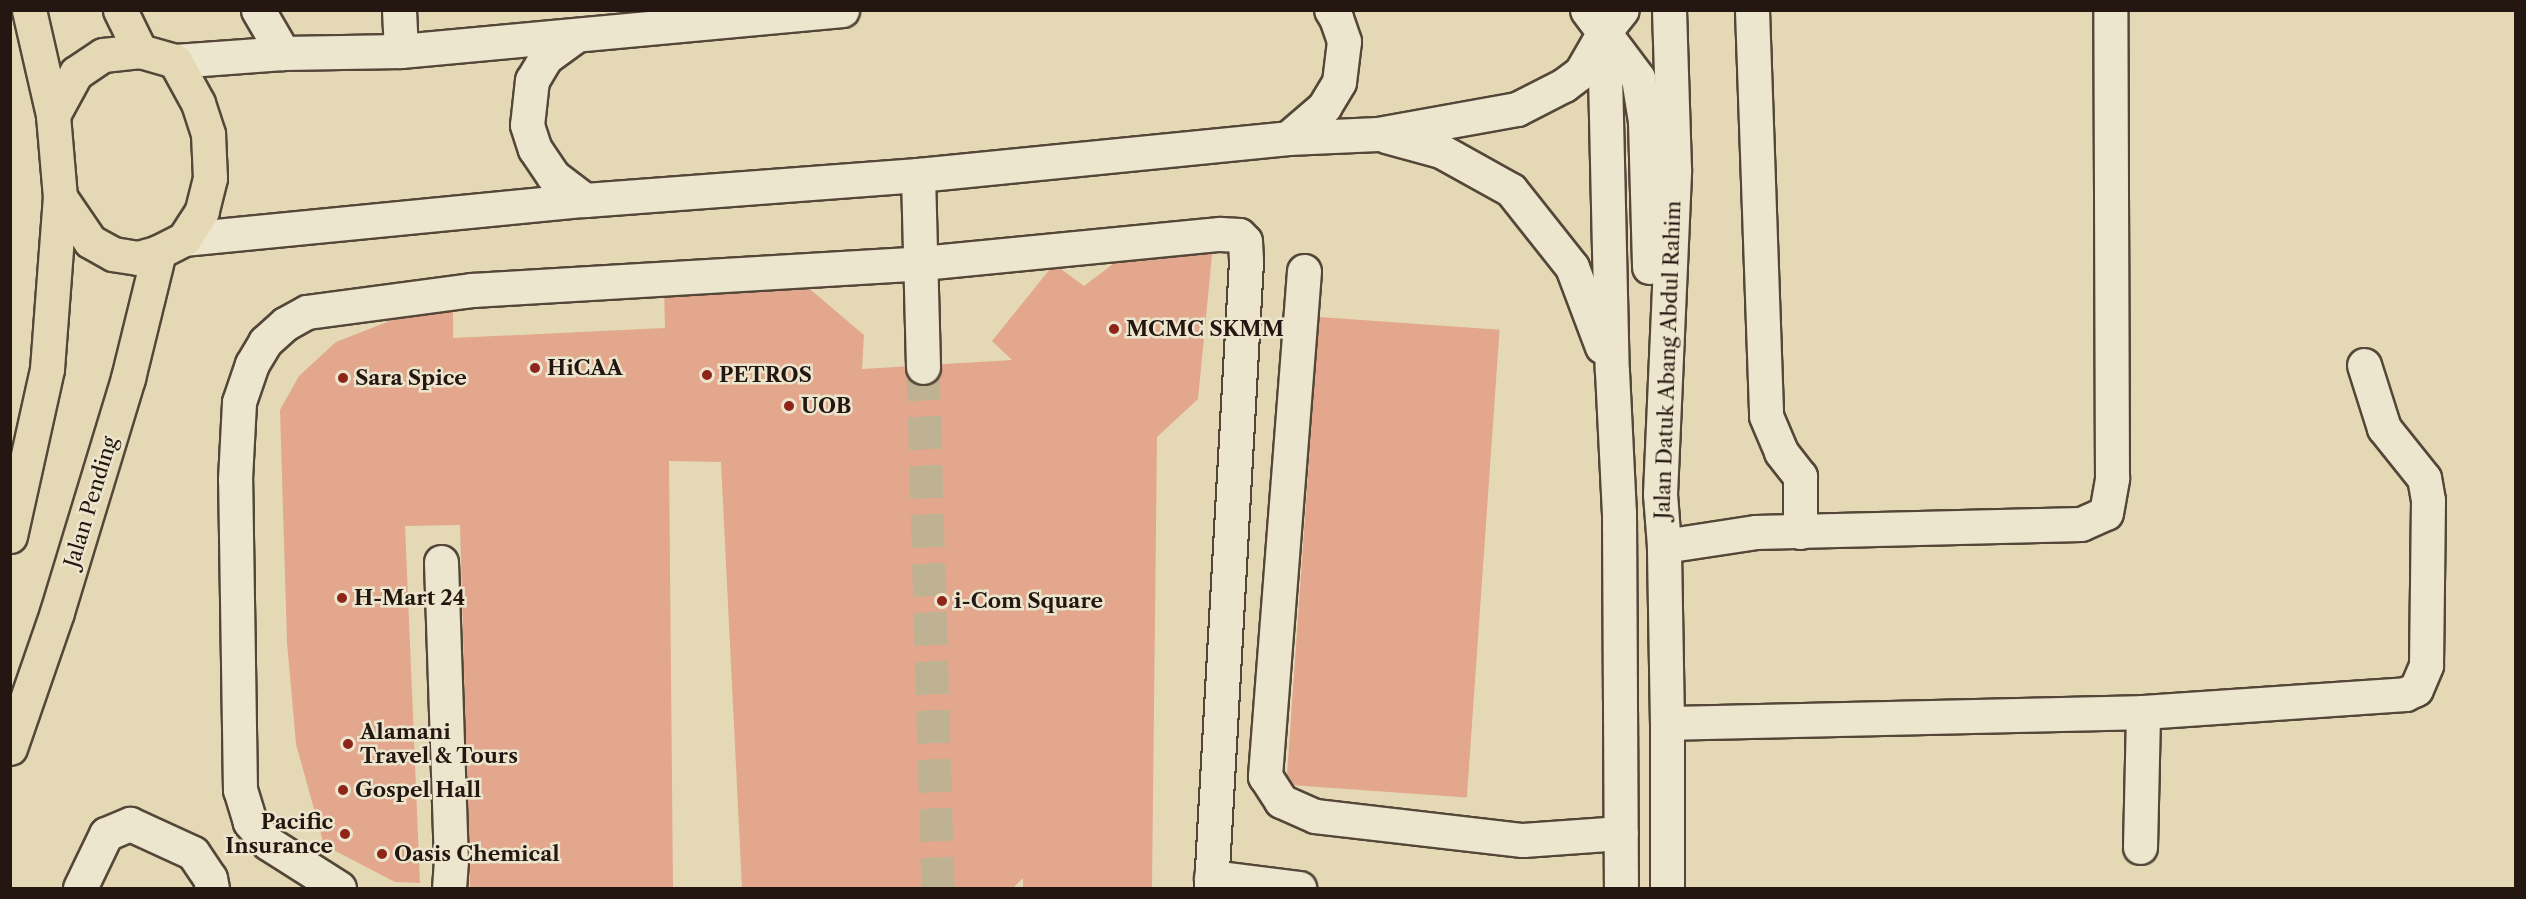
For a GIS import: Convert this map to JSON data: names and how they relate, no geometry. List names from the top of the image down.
{
  "streets": {
    "main road": ["Jalan Pending"],
    "street": ["Jalan Datuk Abang Abdul Rahim"]
  },
  "places": [
    "MCMC SKMM",
    "HiCAA",
    "PETROS",
    "Sara Spice",
    "UOB",
    "H-Mart 24",
    "i-Com Square",
    "Alamani Travel & Tours",
    "Gospel Hall",
    "Pacific Insurance",
    "Oasis Chemical"
  ]
}
